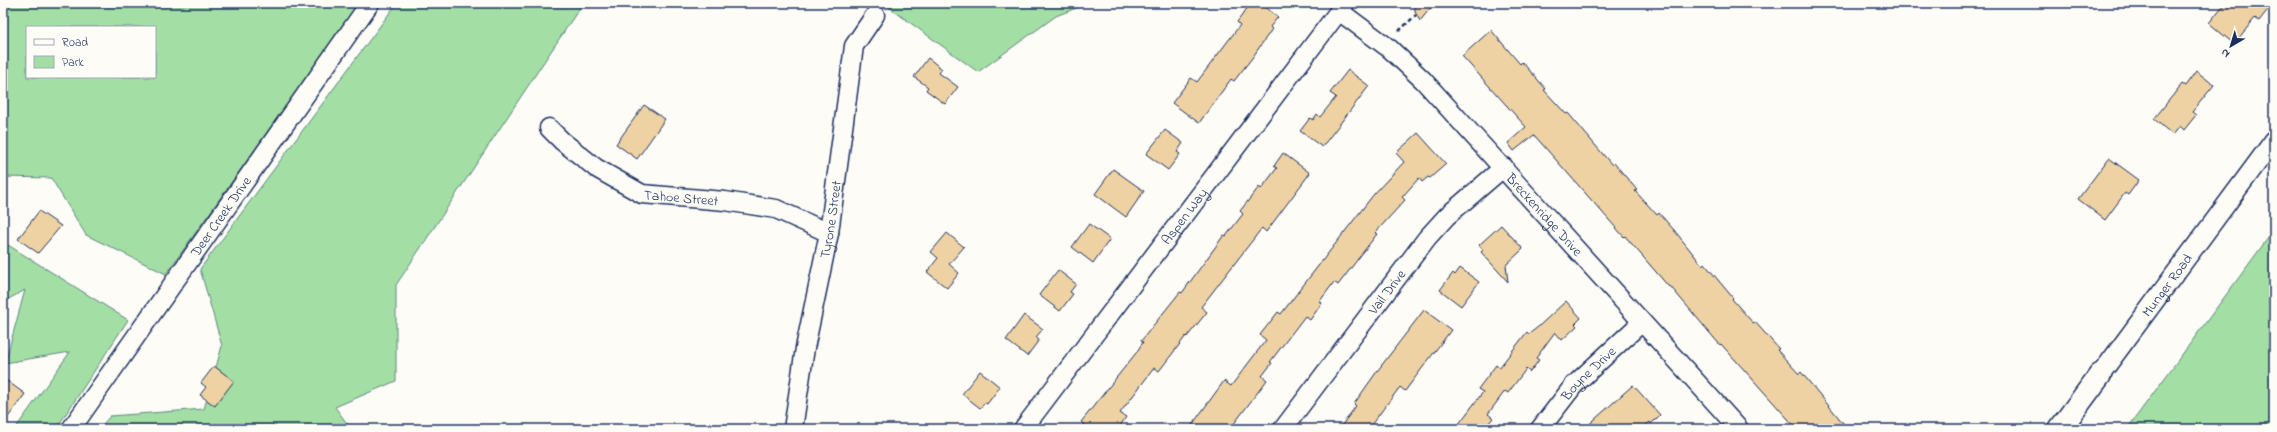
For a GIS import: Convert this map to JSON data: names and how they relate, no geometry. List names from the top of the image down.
{
  "streets": {
    "street": [
      "Tahoe Street",
      "Breckenridge Drive",
      "Deer Creek Drive",
      "Aspen Way",
      "Tyrone Street",
      "Munger Road",
      "Vail Drive",
      "Boyne Drive"
    ]
  },
  "crossings": [
    ["Tahoe Street", "Tyrone Street"],
    ["Breckenridge Drive", "Aspen Way"],
    ["Breckenridge Drive", "Vail Drive"],
    ["Breckenridge Drive", "Boyne Drive"]
  ],
  "legend": ["Road", "Park"],
  "north": "bottom left"
}
